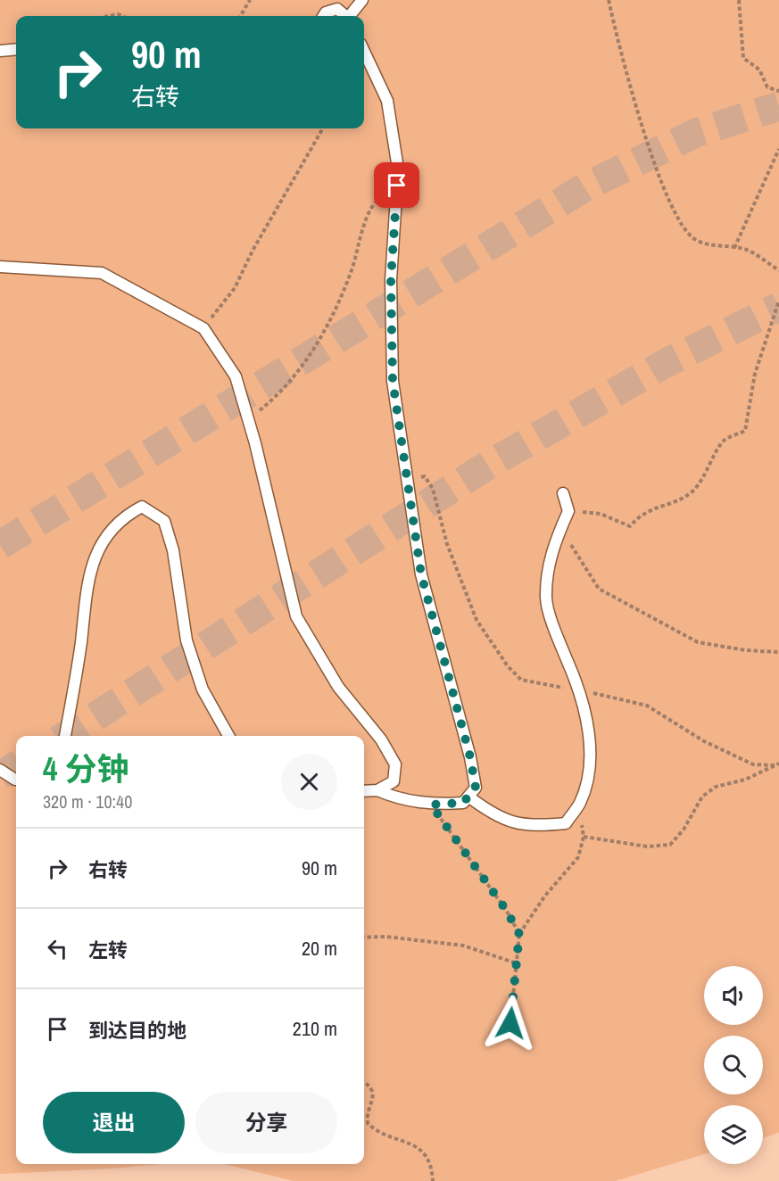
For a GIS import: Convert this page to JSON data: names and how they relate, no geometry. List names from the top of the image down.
{
  "page": {
    "turn": ["90 m", "右转"],
    "heading": ["4 分钟", "320 m · 10:40"],
    "list": [
      {
        "name": "右转",
        "value": "90 m"
      },
      {
        "name": "左转",
        "value": "20 m"
      },
      {
        "name": "到达目的地",
        "value": "210 m"
      }
    ],
    "buttons": ["退出", "分享"]
  }
}
